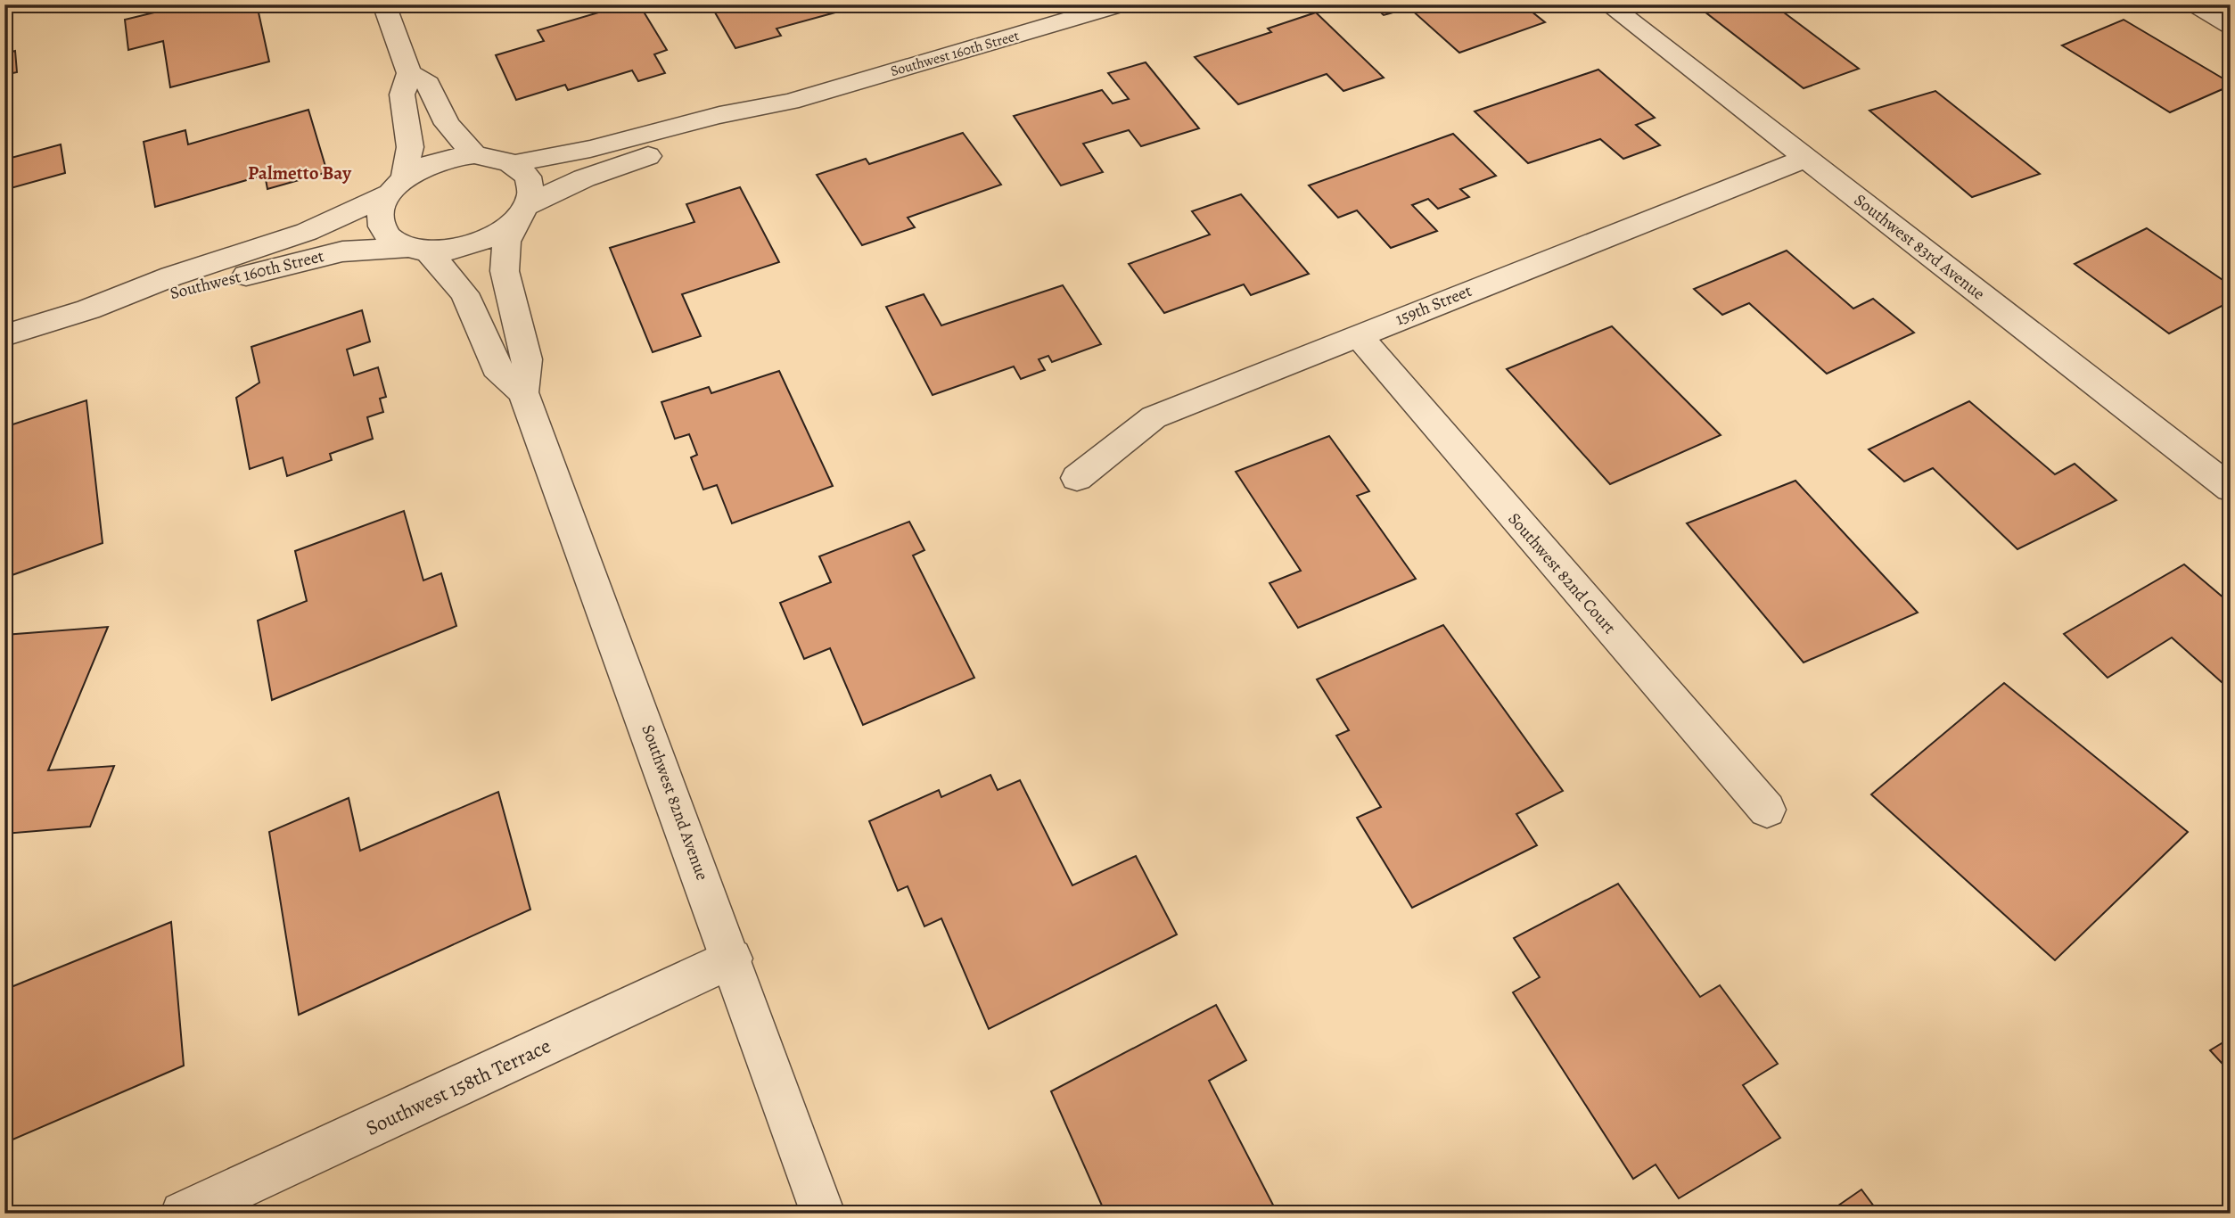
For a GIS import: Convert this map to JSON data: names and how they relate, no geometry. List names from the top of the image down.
{
  "streets": {
    "street": [
      "Southwest 160th Street",
      "Southwest 83rd Avenue",
      "159th Street",
      "Southwest 82nd Court",
      "Southwest 82nd Avenue",
      "Southwest 158th Terrace"
    ]
  },
  "crossings": [
    ["Southwest 160th Street", "Southwest 82nd Avenue"],
    ["Southwest 83rd Avenue", "159th Street"],
    ["159th Street", "Southwest 82nd Court"],
    ["Southwest 82nd Avenue", "Southwest 158th Terrace"]
  ],
  "districts": ["Palmetto Bay"]
}
